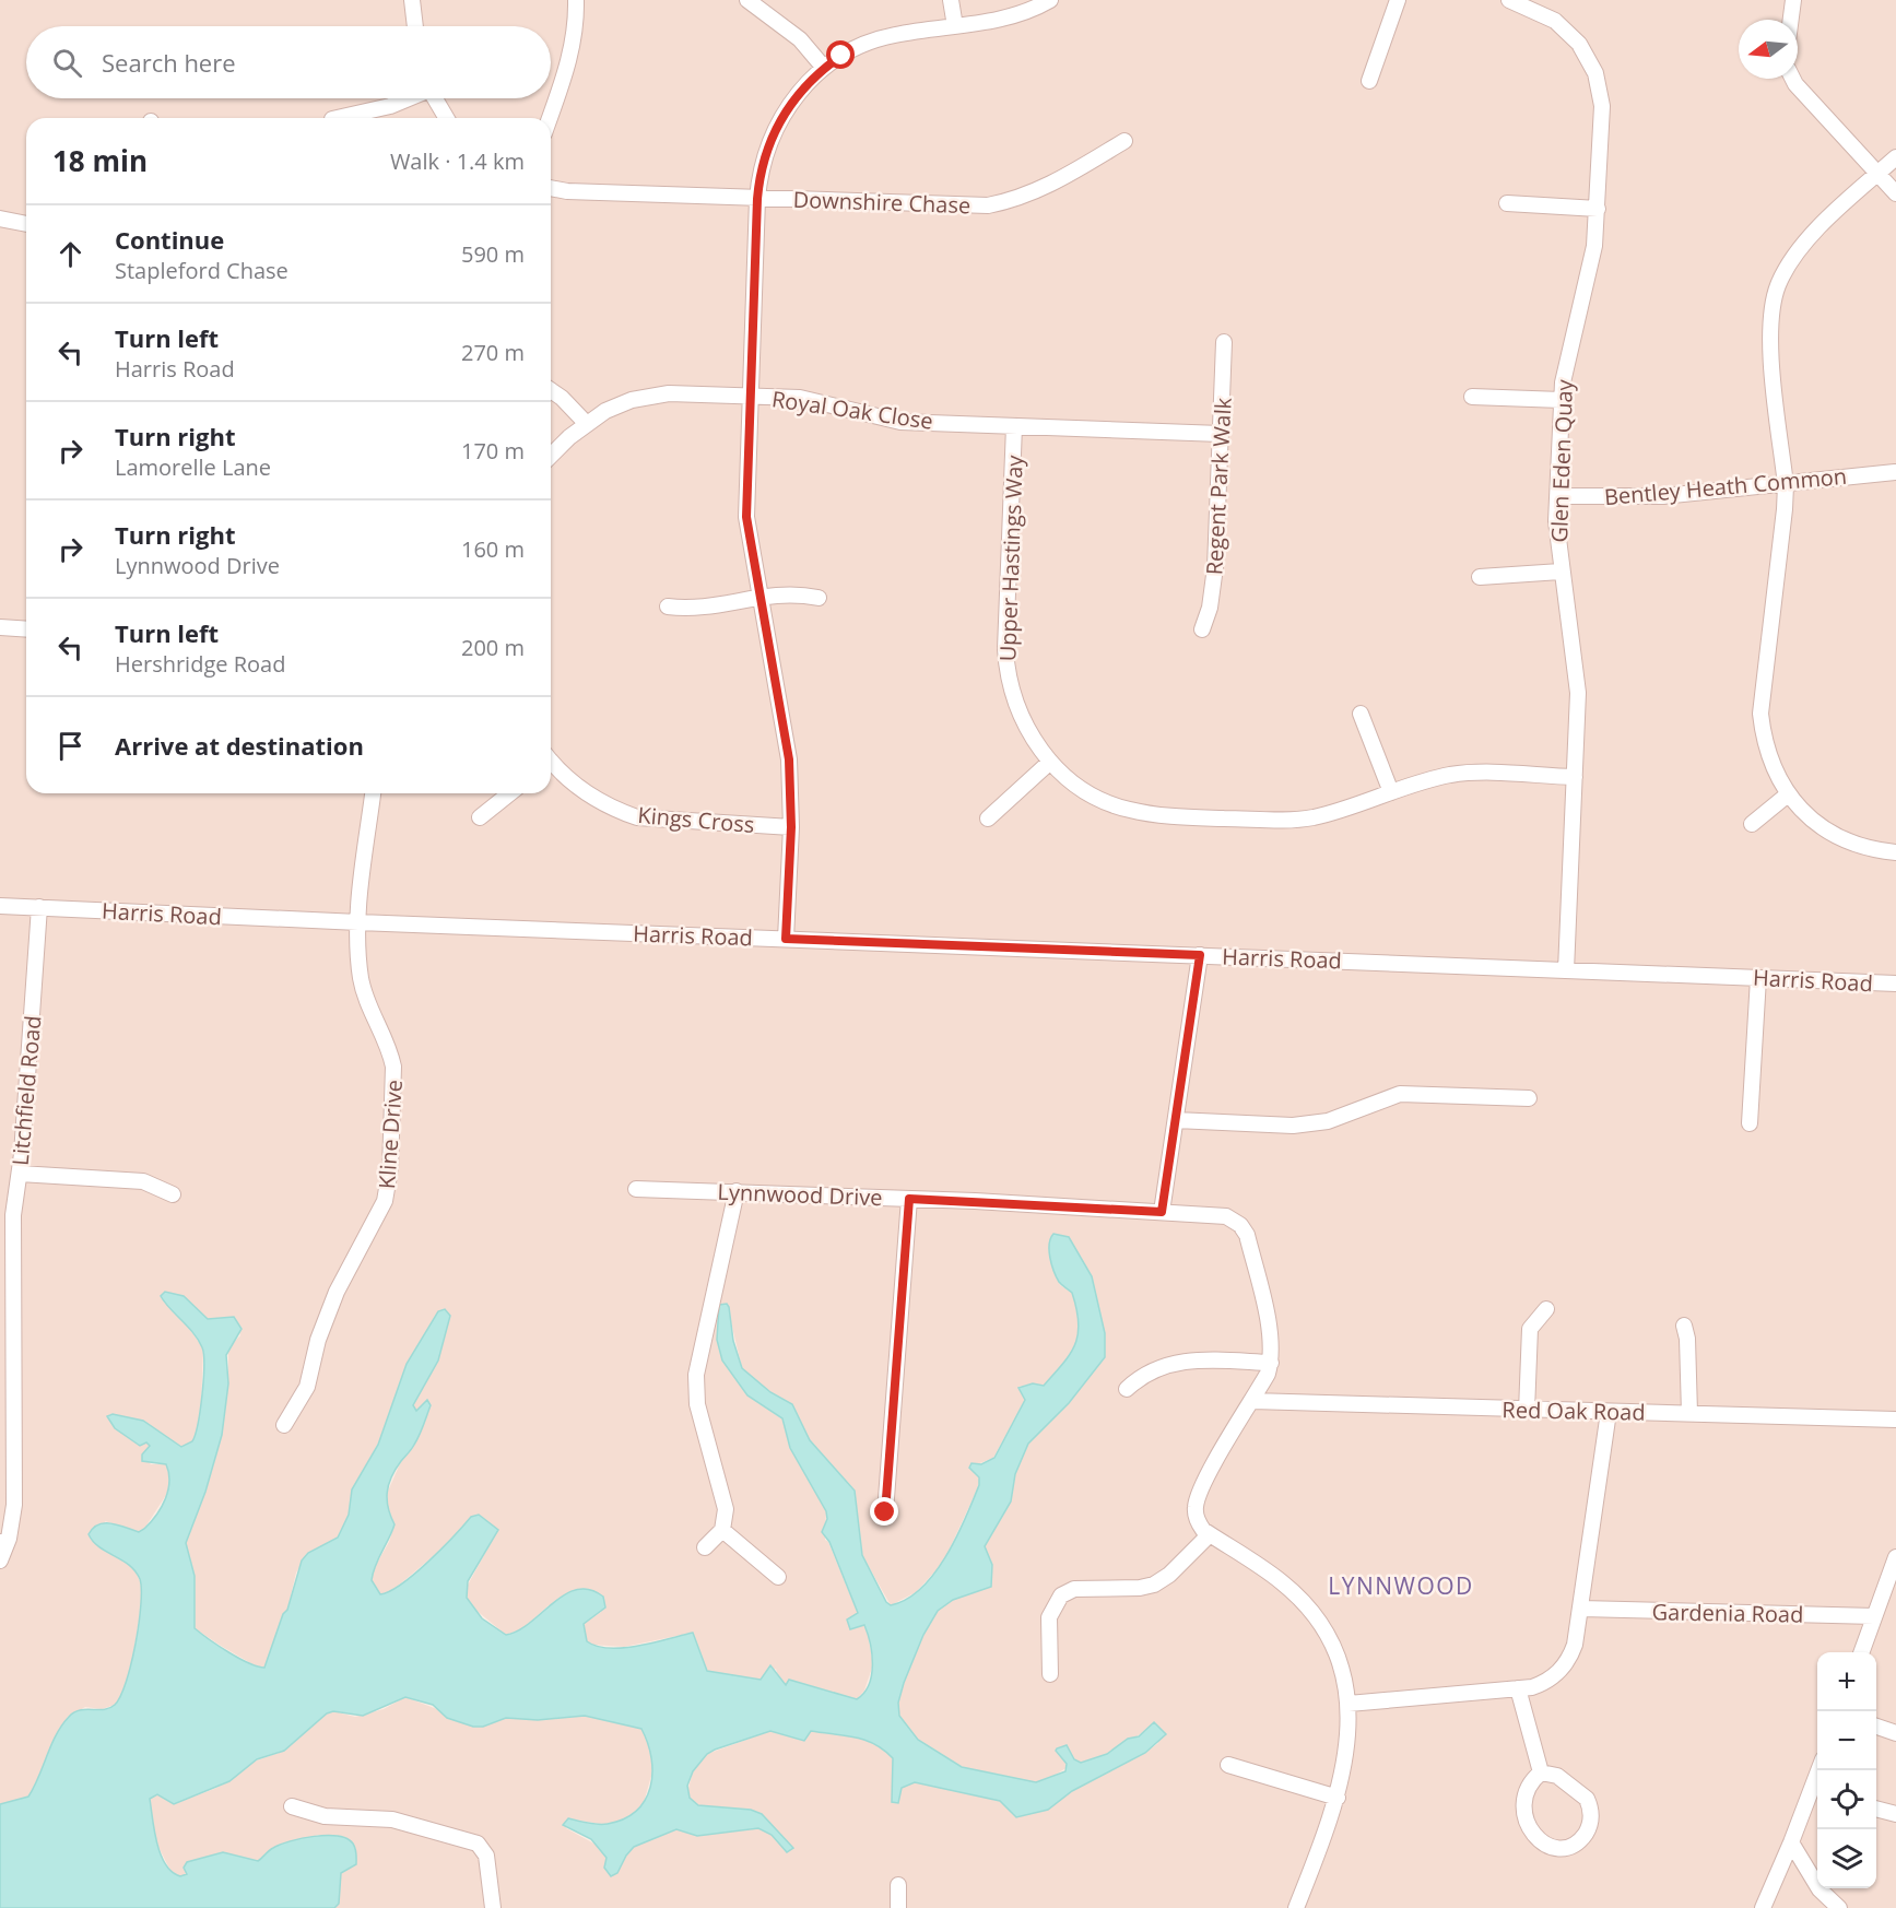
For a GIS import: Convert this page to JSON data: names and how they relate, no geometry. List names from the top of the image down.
{
  "streets": {
    "street": [
      "Downshire Chase",
      "Royal Oak Close",
      "Glen Eden Quay",
      "Regent Park Walk",
      "Bentley Heath Common",
      "Upper Hastings Way",
      "Kings Cross",
      "Harris Road",
      "Litchfield Road",
      "Kline Drive",
      "Lynnwood Drive",
      "Red Oak Road",
      "Gardenia Road"
    ]
  },
  "crossings": [
    ["Royal Oak Close", "Regent Park Walk"],
    ["Royal Oak Close", "Upper Hastings Way"],
    ["Glen Eden Quay", "Bentley Heath Common"],
    ["Glen Eden Quay", "Upper Hastings Way"],
    ["Glen Eden Quay", "Harris Road"],
    ["Harris Road", "Litchfield Road"],
    ["Harris Road", "Kline Drive"],
    ["Lynnwood Drive", "Red Oak Road"]
  ],
  "districts": ["LYNNWOOD"],
  "north": "left",
  "page": {
    "search": "Search here",
    "heading": ["18 min", "Walk · 1.4 km"],
    "list": [
      ["Continue", "Stapleford Chase", "590 m"],
      ["Turn left", "Harris Road", "270 m"],
      ["Turn right", "Lamorelle Lane", "170 m"],
      ["Turn right", "Lynnwood Drive", "160 m"],
      ["Turn left", "Hershridge Road", "200 m"],
      "Arrive at destination"
    ],
    "map_buttons": ["+", "−"]
  }
}
